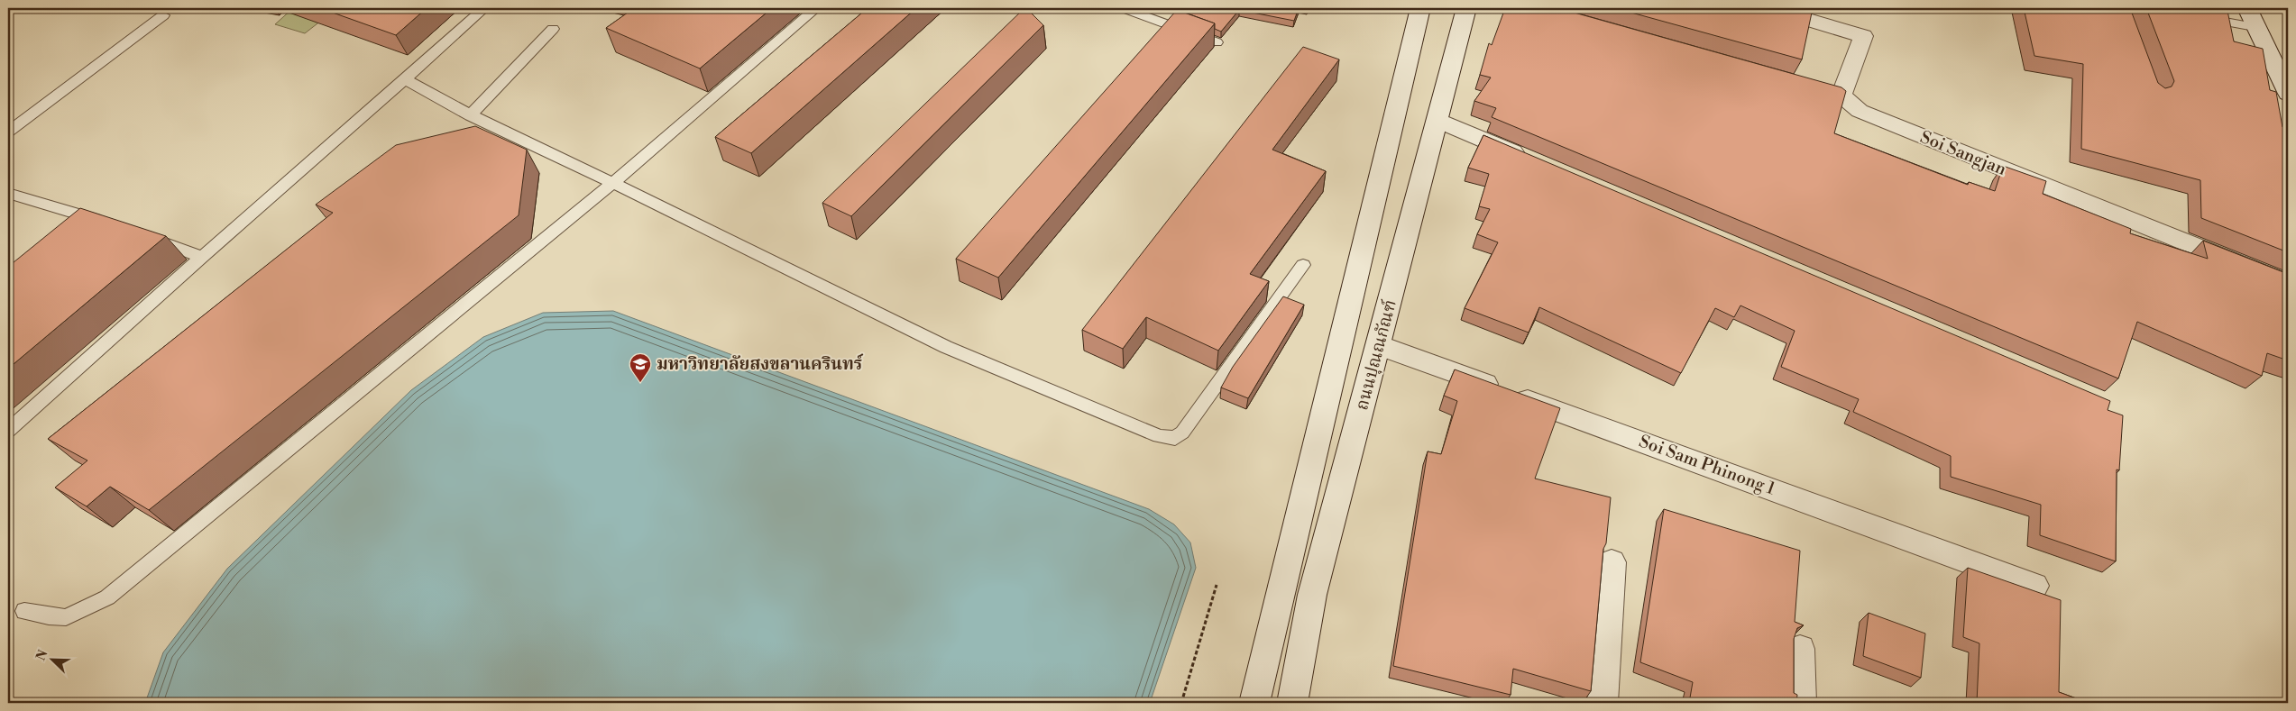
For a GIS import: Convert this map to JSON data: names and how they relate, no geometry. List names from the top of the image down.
{
  "streets": {
    "street": ["Soi Sangjan", "ถนนปุณณกัณฑ์", "Soi Sam Phinong 1"]
  },
  "crossings": [
    ["ถนนปุณณกัณฑ์", "Soi Sam Phinong 1"]
  ],
  "places": {
    "school or university": ["มหาวิทยาลัยสงขลานครินทร์"]
  },
  "north": "top left"
}
